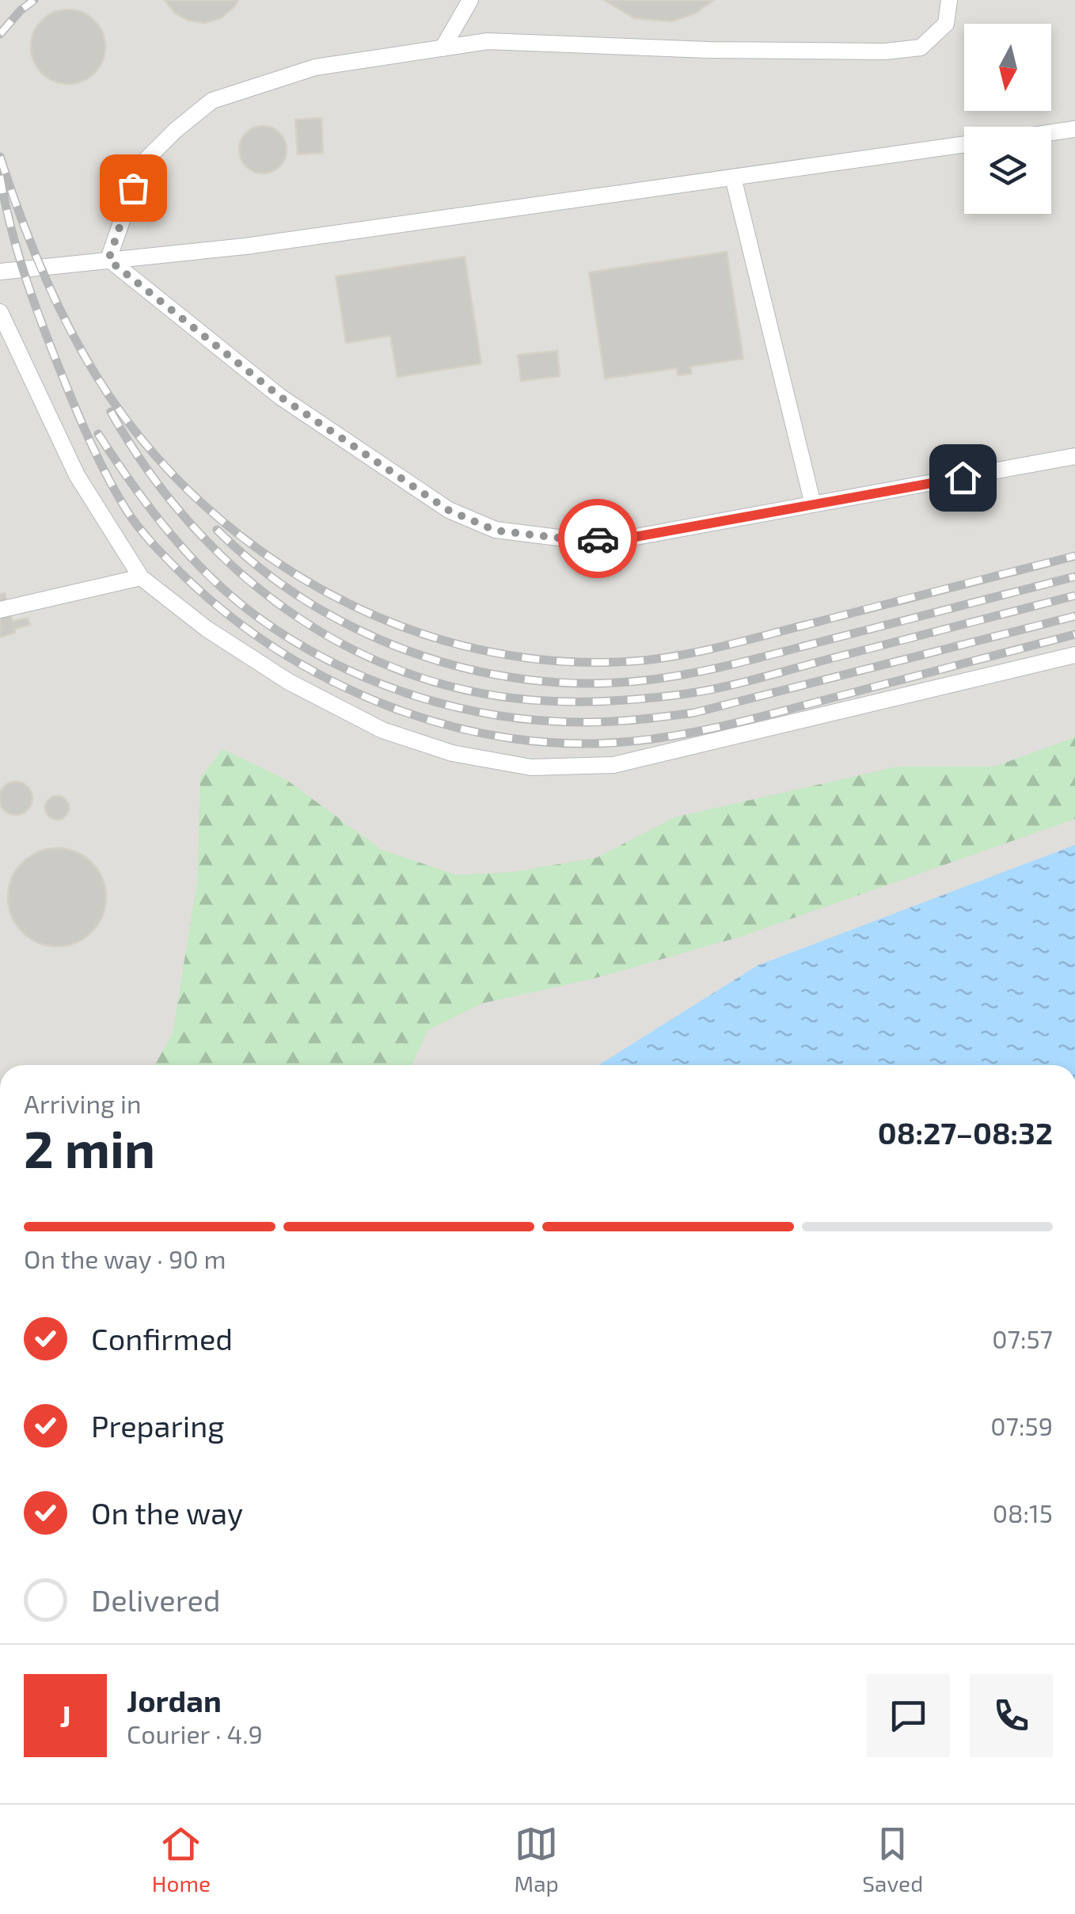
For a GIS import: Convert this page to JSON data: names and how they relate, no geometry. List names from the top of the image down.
{
  "north": "bottom",
  "page": {
    "heading": ["2 min", "Arriving in", "08:27–08:32"],
    "panel": ["Jordan", "Courier · 4.9"],
    "bar": "On the way · 90 m",
    "list": [
      ["Confirmed", "07:57"],
      ["Preparing", "07:59"],
      ["On the way", "08:15"],
      "Delivered"
    ],
    "round": "J",
    "tabs": ["Home", "Map", "Saved"]
  }
}
